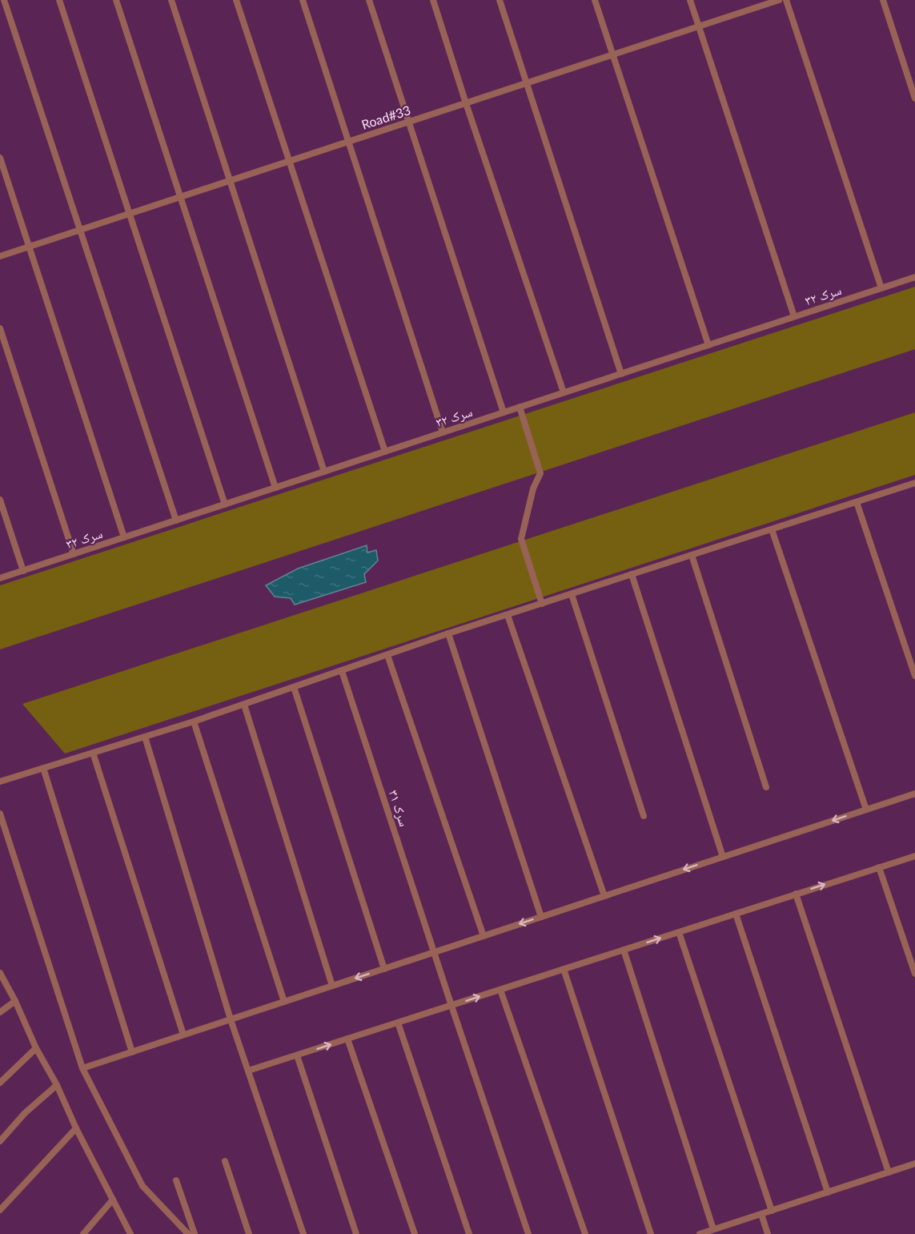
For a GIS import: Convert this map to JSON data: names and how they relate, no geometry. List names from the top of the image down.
{
  "streets": {
    "street": ["Road#33", "سرک ۳۲", "سرک ۳۱"]
  }
}
